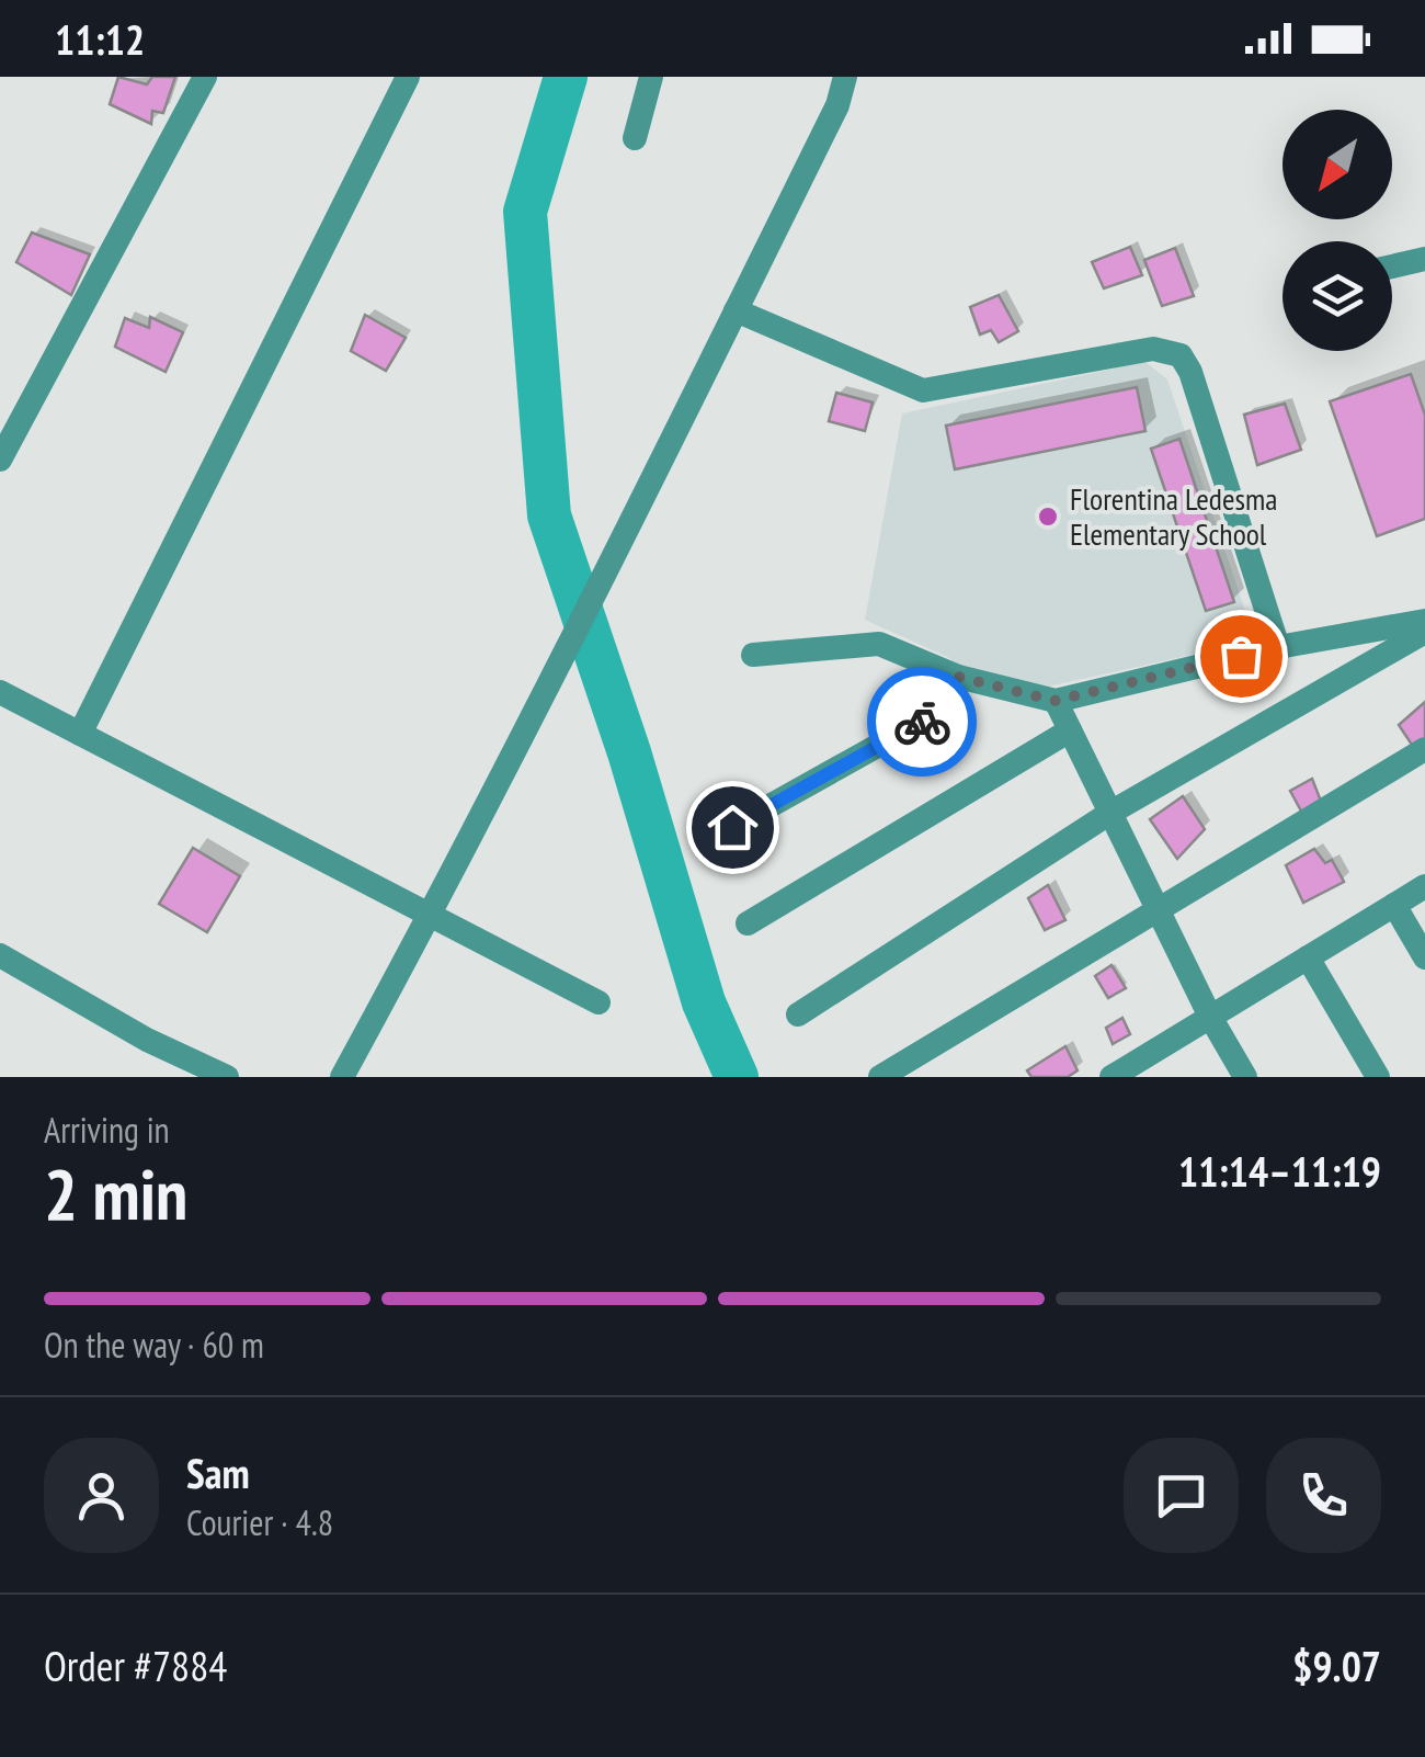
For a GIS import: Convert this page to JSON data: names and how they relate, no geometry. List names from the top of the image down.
{
  "places": ["Florentina Ledesma Elementary School"],
  "north": "bottom left",
  "page": {
    "status": "11:12",
    "heading": ["2 min", "Arriving in", "11:14–11:19"],
    "panel": [
      "Sam",
      "Courier · 4.8",
      "Order #7884",
      "$9.07"
    ],
    "bar": "On the way · 60 m"
  }
}
